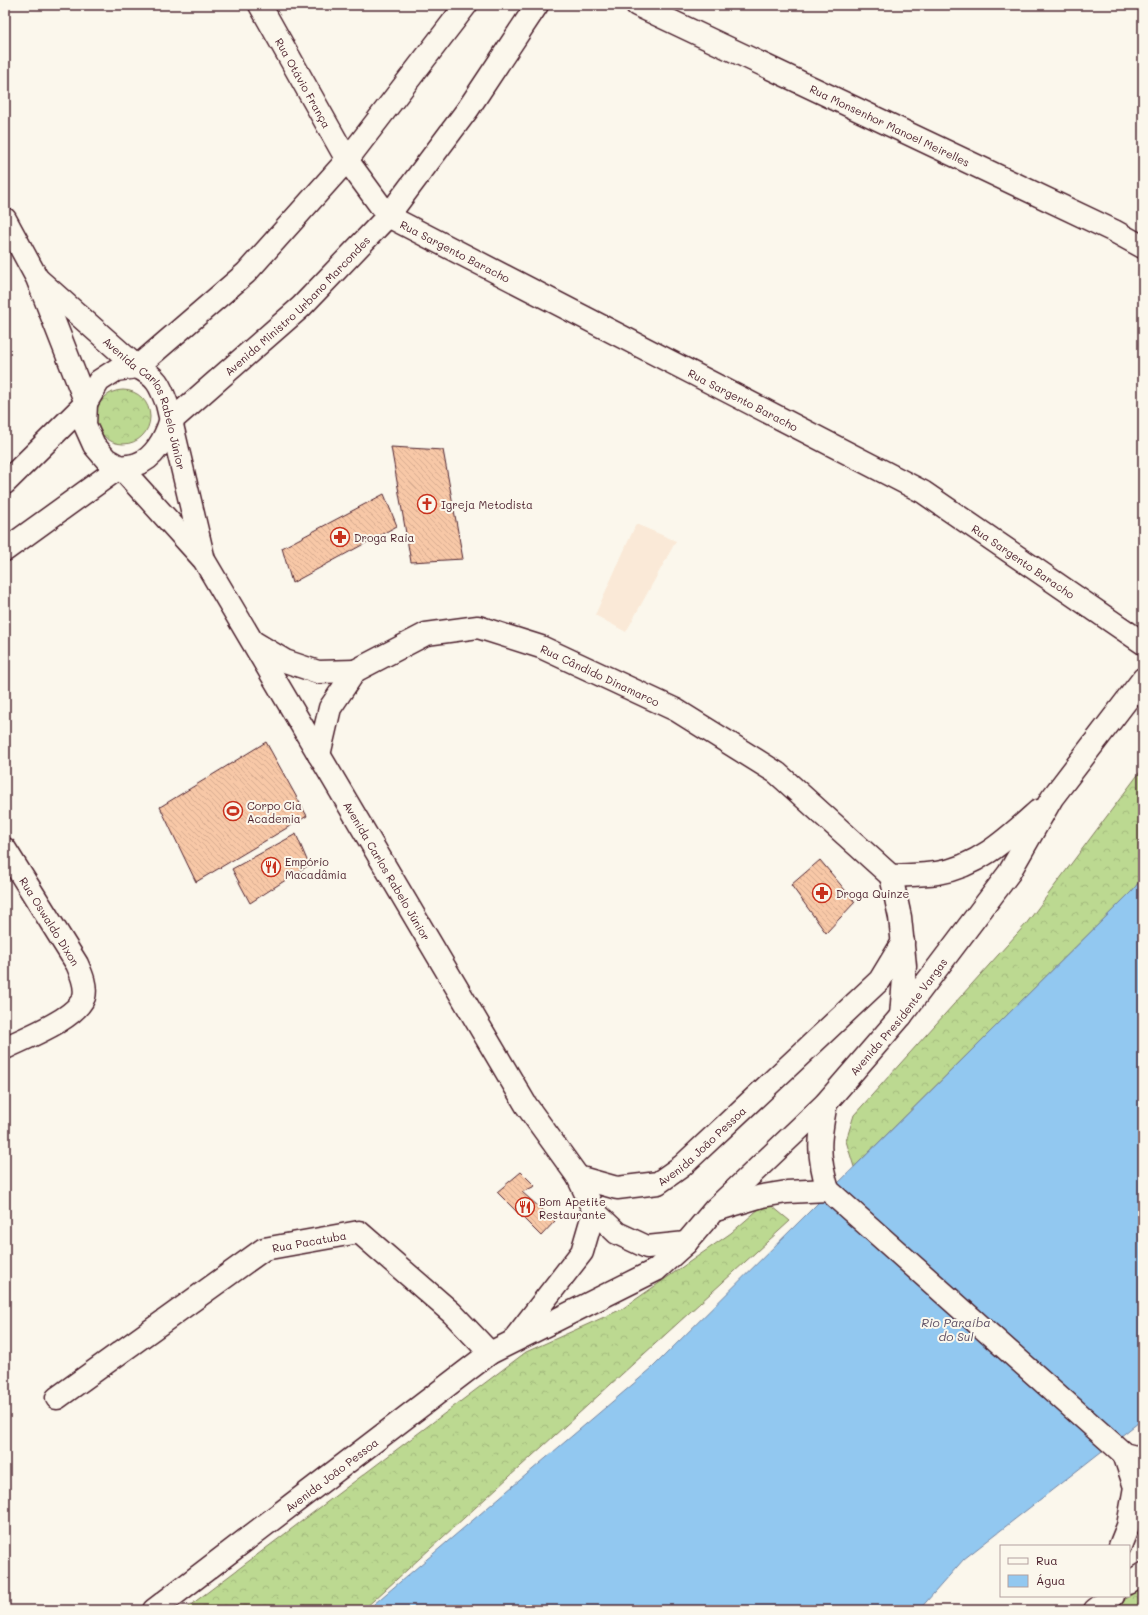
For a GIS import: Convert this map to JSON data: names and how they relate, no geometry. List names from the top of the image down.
{
  "streets": {
    "street": [
      "Rua Otávio França",
      "Rua Monsenhor Manoel Meirelles",
      "Rua Sargento Baracho",
      "Avenida Ministro Urbano Marcondes",
      "Avenida Carlos Rabelo Júnior",
      "Rua Cândido Dinamarco",
      "Rua Oswaldo Dixon",
      "Avenida Presidente Vargas",
      "Avenida João Pessoa",
      "Rua Pacatuba"
    ]
  },
  "crossings": [
    ["Rua Otávio França", "Rua Sargento Baracho"],
    ["Rua Sargento Baracho", "Avenida Ministro Urbano Marcondes"],
    ["Avenida Ministro Urbano Marcondes", "Avenida Carlos Rabelo Júnior"],
    ["Avenida Carlos Rabelo Júnior", "Rua Cândido Dinamarco"],
    ["Avenida Carlos Rabelo Júnior", "Avenida João Pessoa"],
    ["Rua Cândido Dinamarco", "Avenida Presidente Vargas"],
    ["Avenida Presidente Vargas", "Avenida João Pessoa"],
    ["Avenida João Pessoa", "Rua Pacatuba"]
  ],
  "water": ["Rio Paraíba do Sul"],
  "places": {
    "church": ["Igreja Metodista"],
    "pharmacy": ["Droga Raia", "Droga Quinze"],
    "sports": ["Corpo Cia Academia"],
    "restaurant": ["Empório Macadâmia", "Bom Apetite Restaurante"]
  },
  "legend": ["Rua", "Água"]
}
